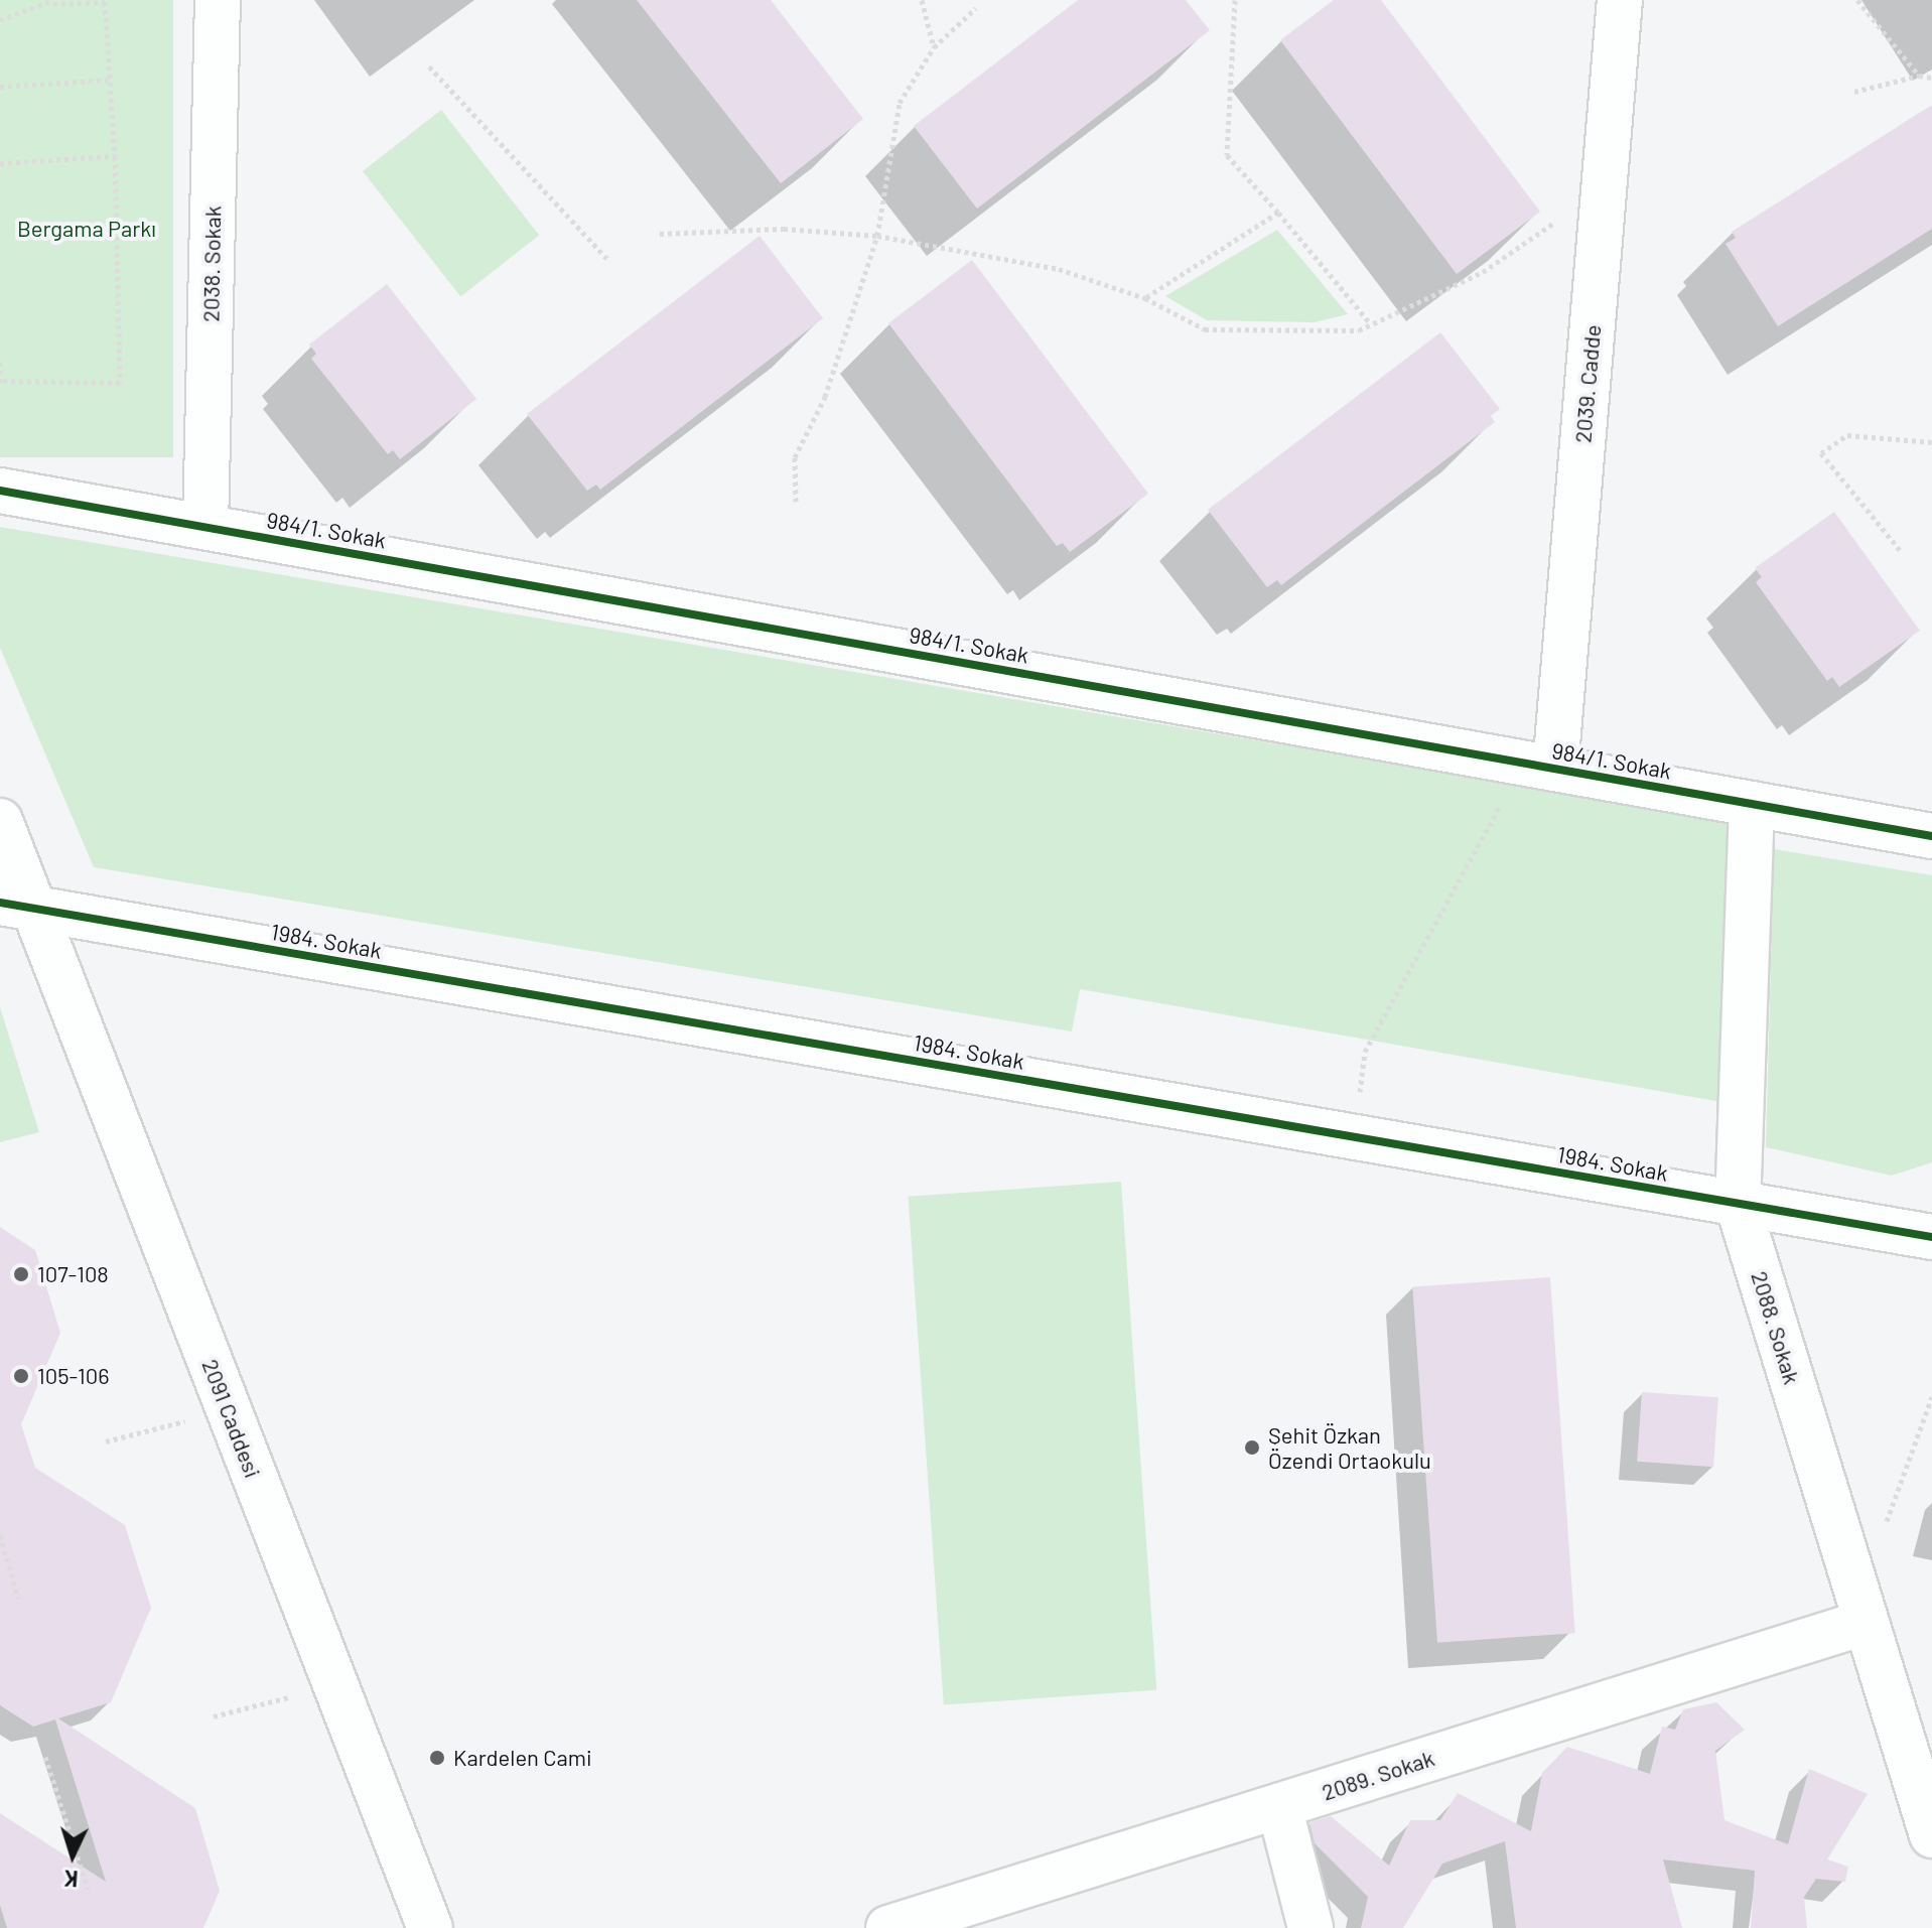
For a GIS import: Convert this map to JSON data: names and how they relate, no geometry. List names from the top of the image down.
{
  "streets": {
    "street": [
      "2038. Sokak",
      "2039. Cadde",
      "984/1. Sokak",
      "1984. Sokak",
      "2088. Sokak",
      "2091 Caddesi",
      "2089. Sokak"
    ]
  },
  "crossings": [
    ["2038. Sokak", "984/1. Sokak"],
    ["2039. Cadde", "984/1. Sokak"],
    ["984/1. Sokak", "2088. Sokak"],
    ["1984. Sokak", "2088. Sokak"],
    ["1984. Sokak", "2091 Caddesi"],
    ["2088. Sokak", "2089. Sokak"]
  ],
  "parks": ["Bergama Parkı"],
  "places": [
    "107-108",
    "105-106",
    "Şehit Özkan Özendi Ortaokulu",
    "Kardelen Cami"
  ],
  "north": "bottom"
}
